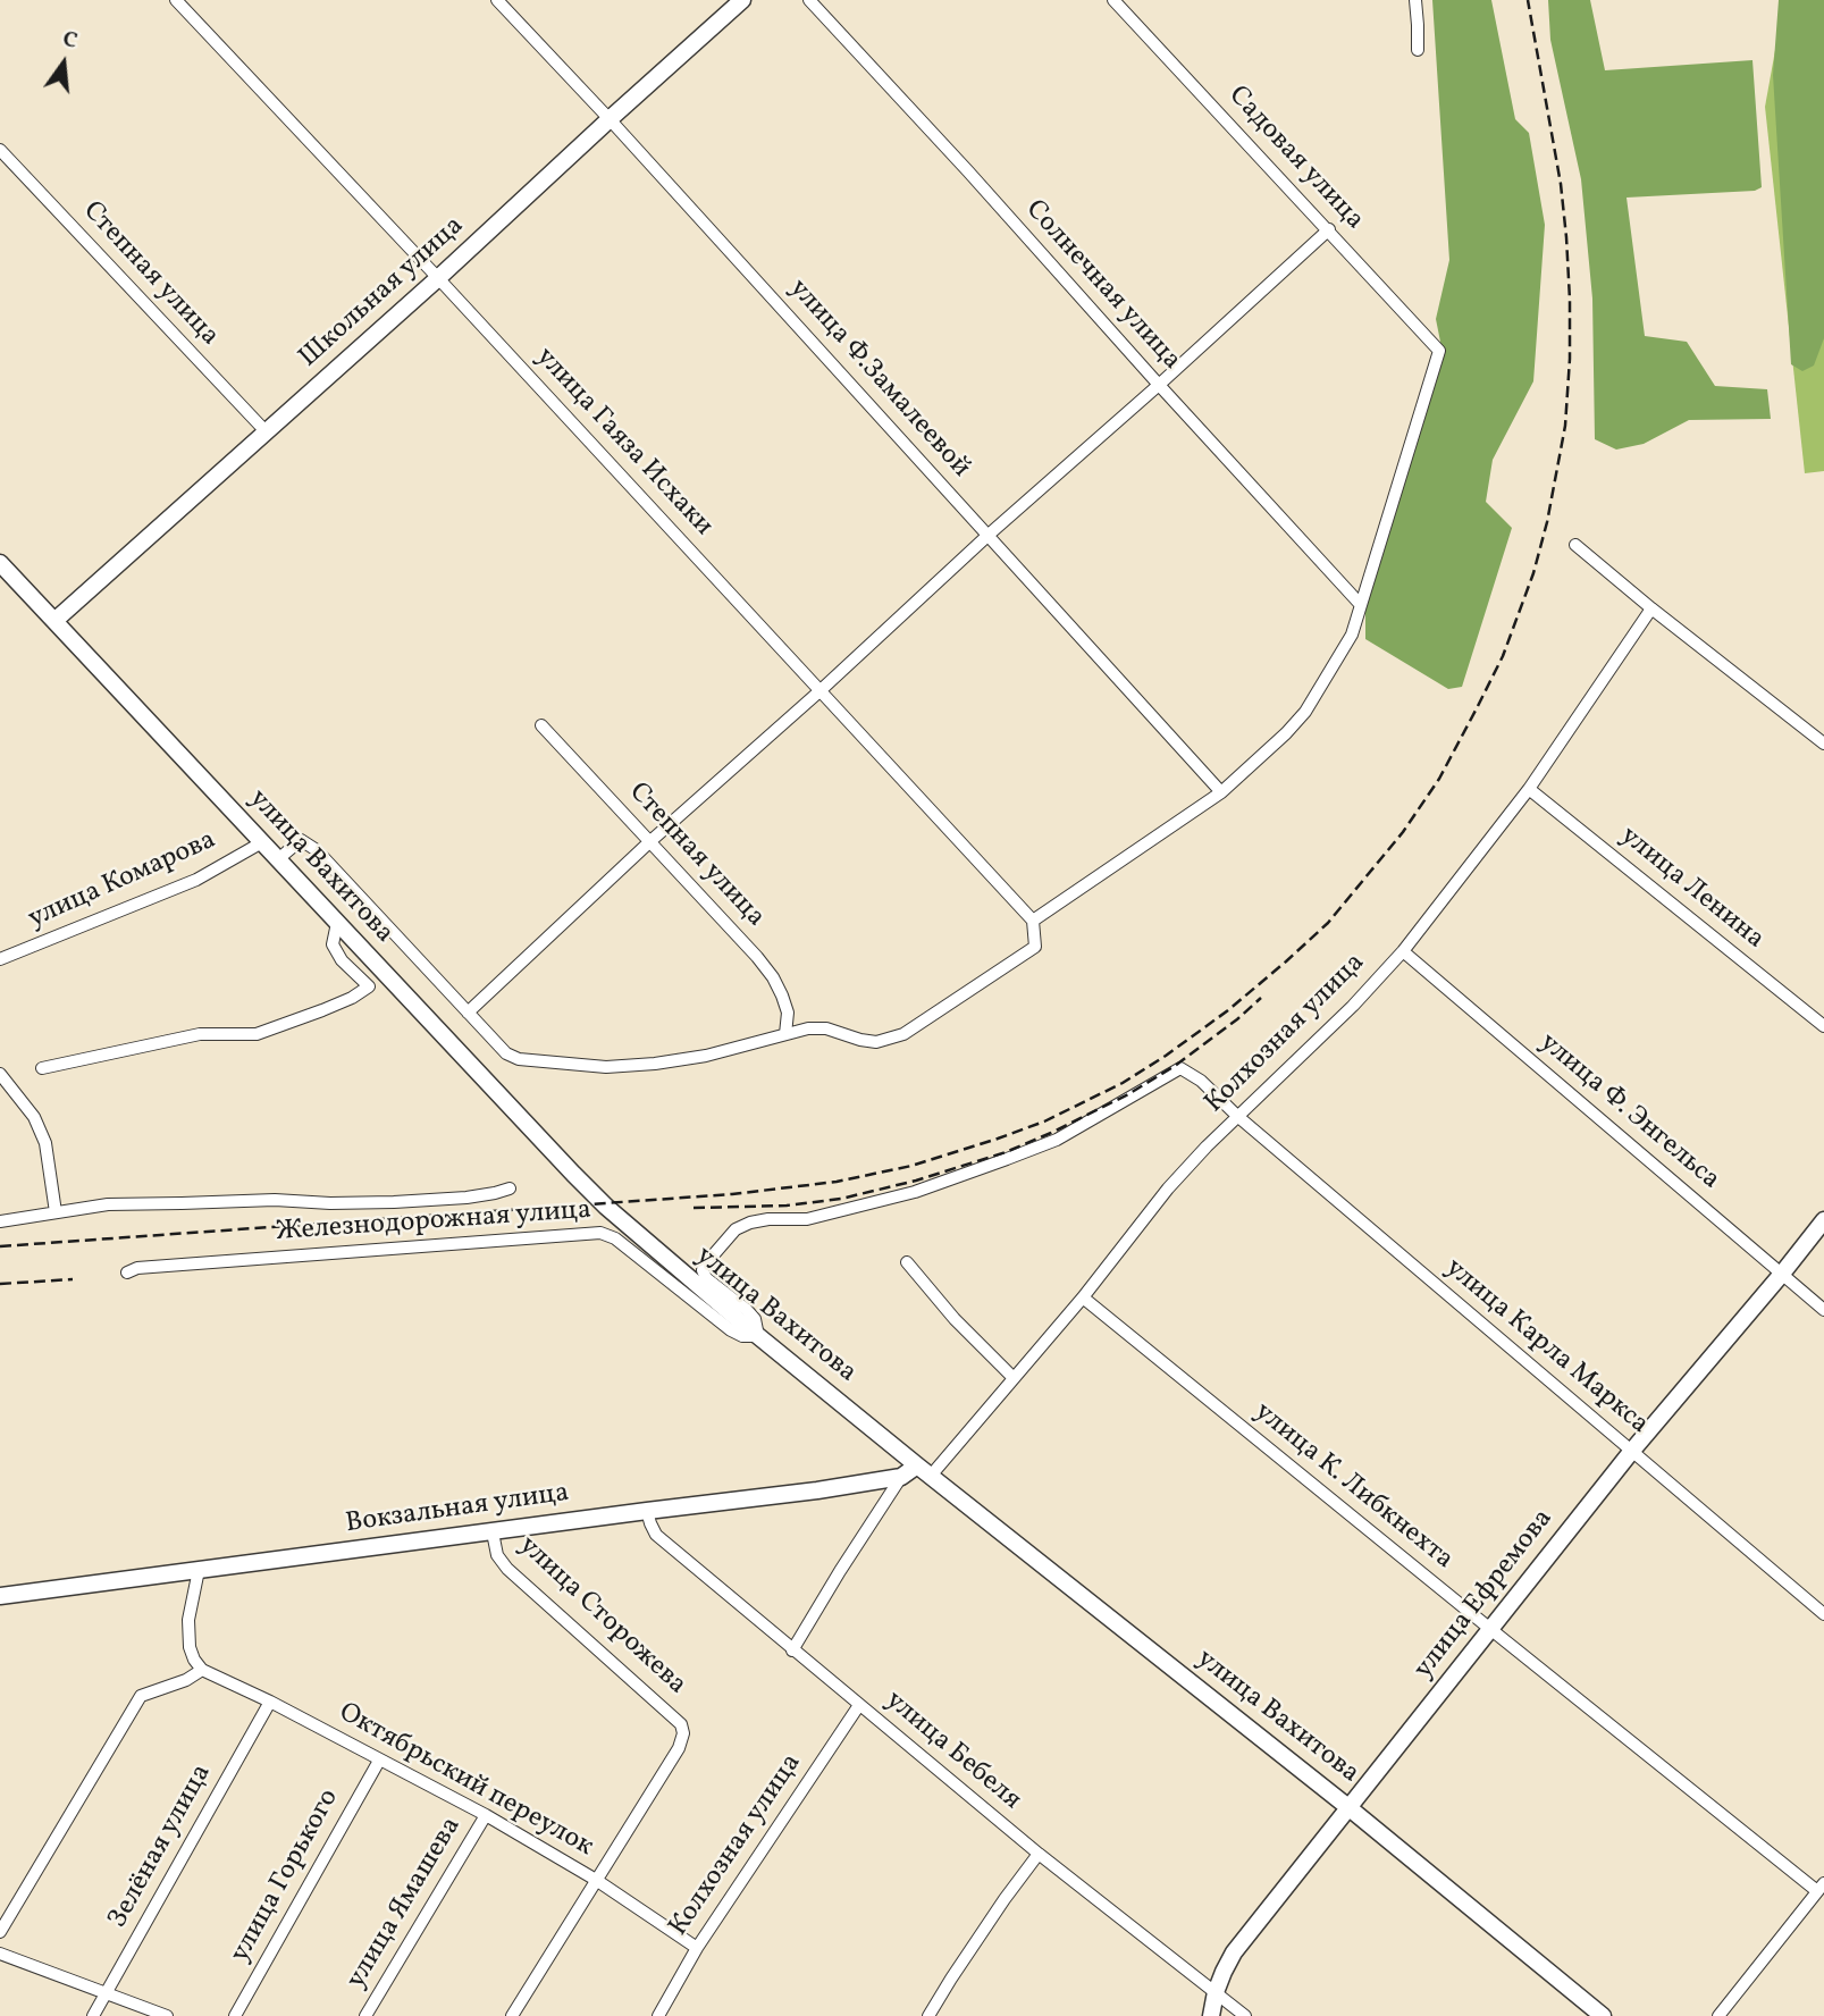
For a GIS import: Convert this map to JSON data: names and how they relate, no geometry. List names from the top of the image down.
{
  "streets": {
    "street": [
      "Садовая улица",
      "Степная улица",
      "Солнечная улица",
      "Школьная улица",
      "улица Ф.Замалеевой",
      "улица Гаяза Исхаки",
      "улица Вахитова",
      "улица Комарова",
      "улица Ленина",
      "Колхозная улица",
      "улица Ф. Энгельса",
      "Железнодорожная улица",
      "улица Карла Маркса",
      "улица К. Либкнехта",
      "Вокзальная улица",
      "улица Ефремова",
      "улица Сторожева",
      "улица Бебеля",
      "Октябрьский переулок",
      "Зелёная улица",
      "улица Горького",
      "улица Ямашева"
    ]
  },
  "crossings": [
    ["Садовая улица", "Солнечная улица"],
    ["Степная улица", "Школьная улица"],
    ["Школьная улица", "улица Ф.Замалеевой"],
    ["Школьная улица", "улица Гаяза Исхаки"],
    ["Школьная улица", "улица Вахитова"],
    ["улица Вахитова", "улица Комарова"],
    ["улица Вахитова", "Колхозная улица"],
    ["улица Вахитова", "Железнодорожная улица"],
    ["улица Вахитова", "улица Карла Маркса"],
    ["улица Вахитова", "Вокзальная улица"],
    ["улица Вахитова", "улица Ефремова"],
    ["улица Ленина", "Колхозная улица"],
    ["Колхозная улица", "улица Ф. Энгельса"],
    ["Колхозная улица", "улица Карла Маркса"],
    ["Колхозная улица", "улица К. Либкнехта"],
    ["Колхозная улица", "улица Бебеля"],
    ["Колхозная улица", "Октябрьский переулок"],
    ["улица Ф. Энгельса", "улица Ефремова"],
    ["Железнодорожная улица", "улица Карла Маркса"],
    ["улица Карла Маркса", "улица Ефремова"],
    ["улица К. Либкнехта", "улица Ефремова"],
    ["Вокзальная улица", "улица Сторожева"],
    ["Вокзальная улица", "улица Бебеля"],
    ["улица Ефремова", "улица Бебеля"],
    ["улица Сторожева", "Октябрьский переулок"],
    ["Октябрьский переулок", "Зелёная улица"],
    ["Октябрьский переулок", "улица Горького"],
    ["Октябрьский переулок", "улица Ямашева"]
  ],
  "north": "top"
}
